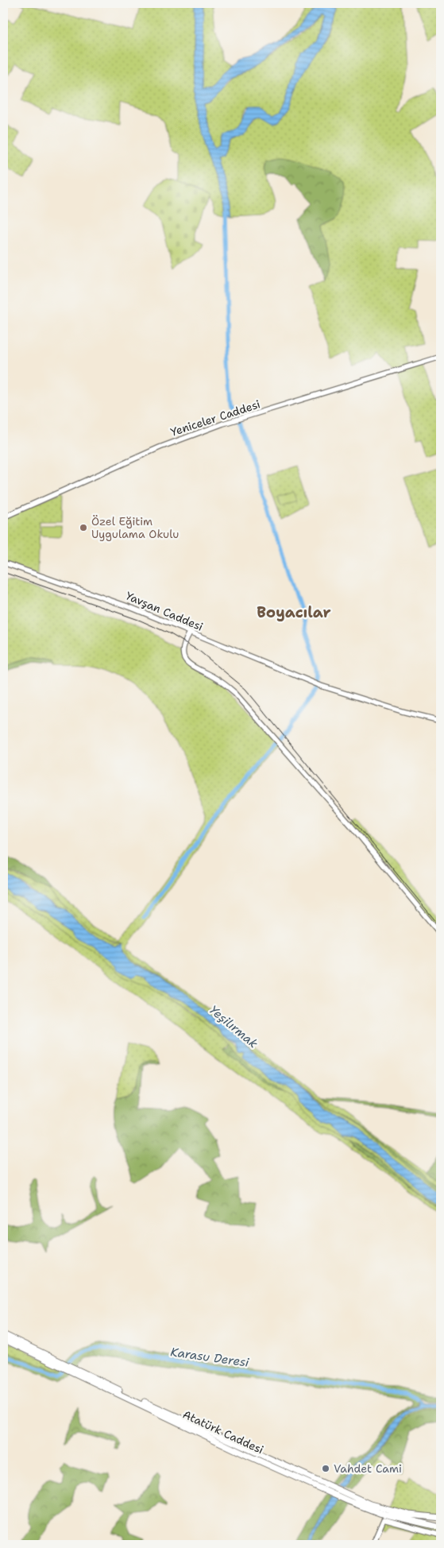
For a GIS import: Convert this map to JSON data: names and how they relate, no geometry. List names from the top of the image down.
{
  "streets": {
    "highway": ["Atatürk Caddesi"],
    "street": ["Yeniceler Caddesi", "Yavşan Caddesi"]
  },
  "districts": ["Boyacılar"],
  "water": ["Yeşilırmak", "Karasu Deresi"],
  "places": ["Özel Eğitim Uygulama Okulu", "Vahdet Cami"]
}
